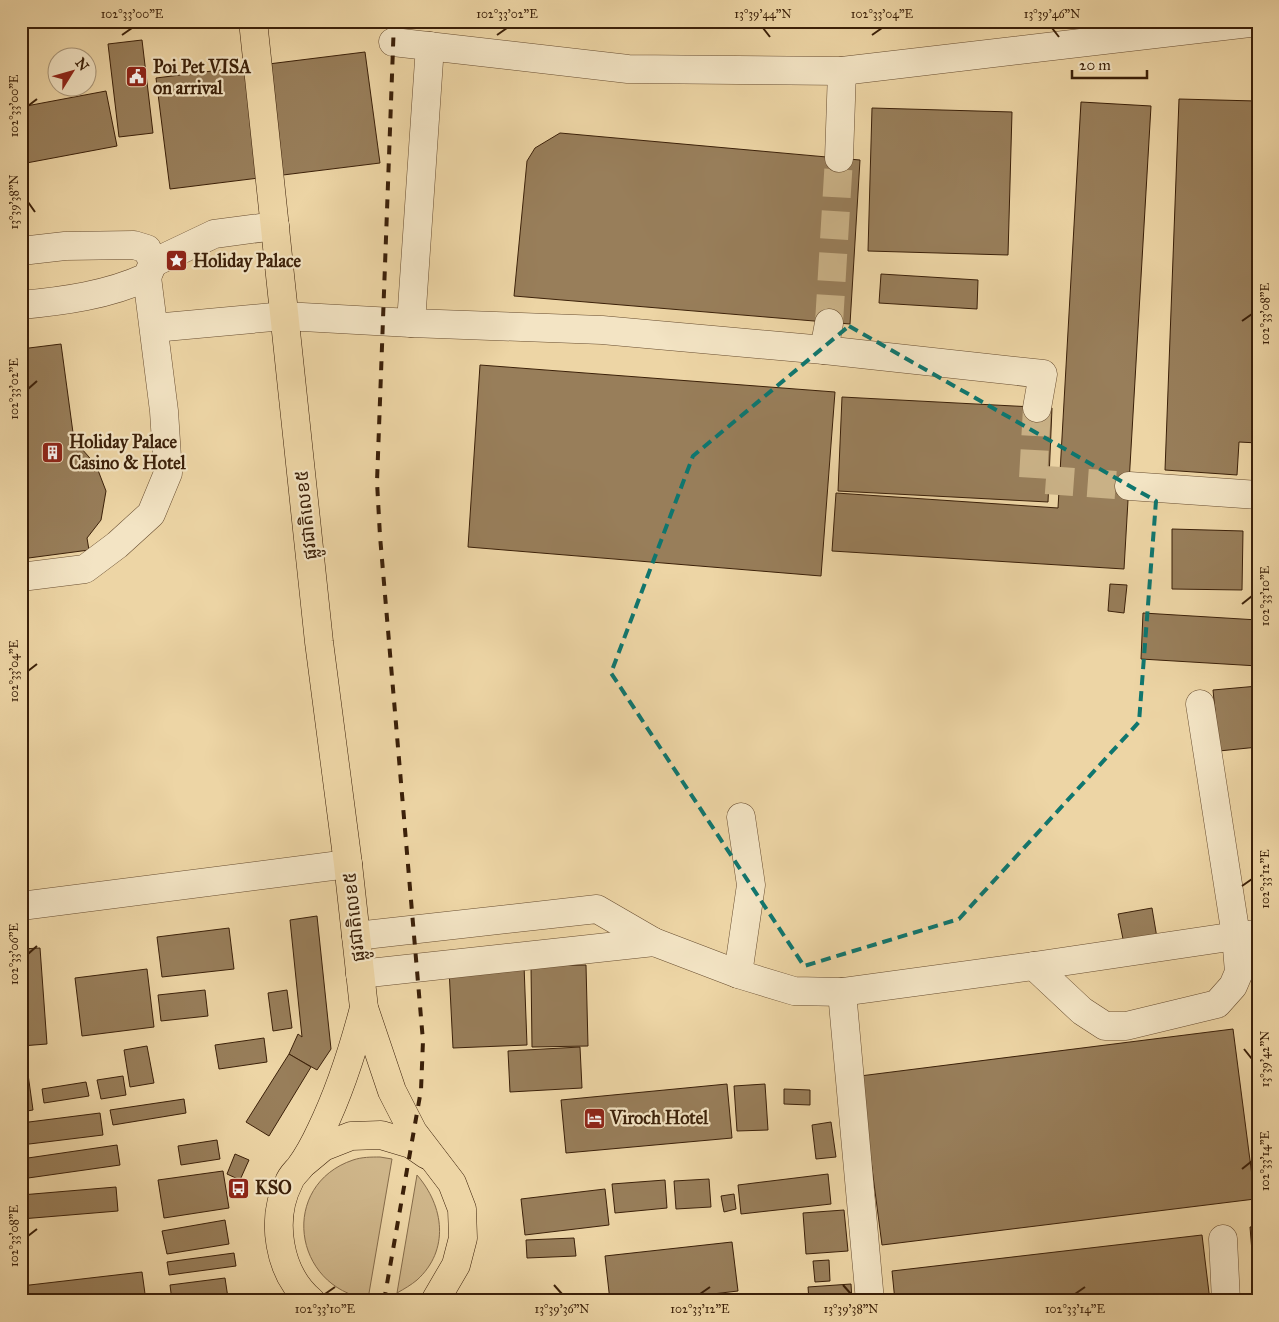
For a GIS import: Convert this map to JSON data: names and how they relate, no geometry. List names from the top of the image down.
{
  "streets": {
    "highway": ["ផ្លូវជាតិលេខ៥"]
  },
  "places": {
    "public building": ["Poi Pet VISA on arrival"],
    "place": ["Holiday Palace"],
    "building": ["Holiday Palace Casino & Hotel"],
    "hotel": ["Viroch Hotel"],
    "bus stop": ["KSO"]
  },
  "scale_bar": "20 m",
  "north": "top right",
  "coordinates": [
    "102°33'00\"E",
    "102°33'02\"E",
    "13°39'44\"N",
    "102°33'04\"E",
    "13°39'46\"N",
    "13°39'38\"N",
    "102°33'08\"E",
    "102°33'10\"E",
    "102°33'12\"E",
    "102°33'06\"E",
    "13°39'42\"N",
    "102°33'14\"E",
    "13°39'36\"N"
  ]
}
